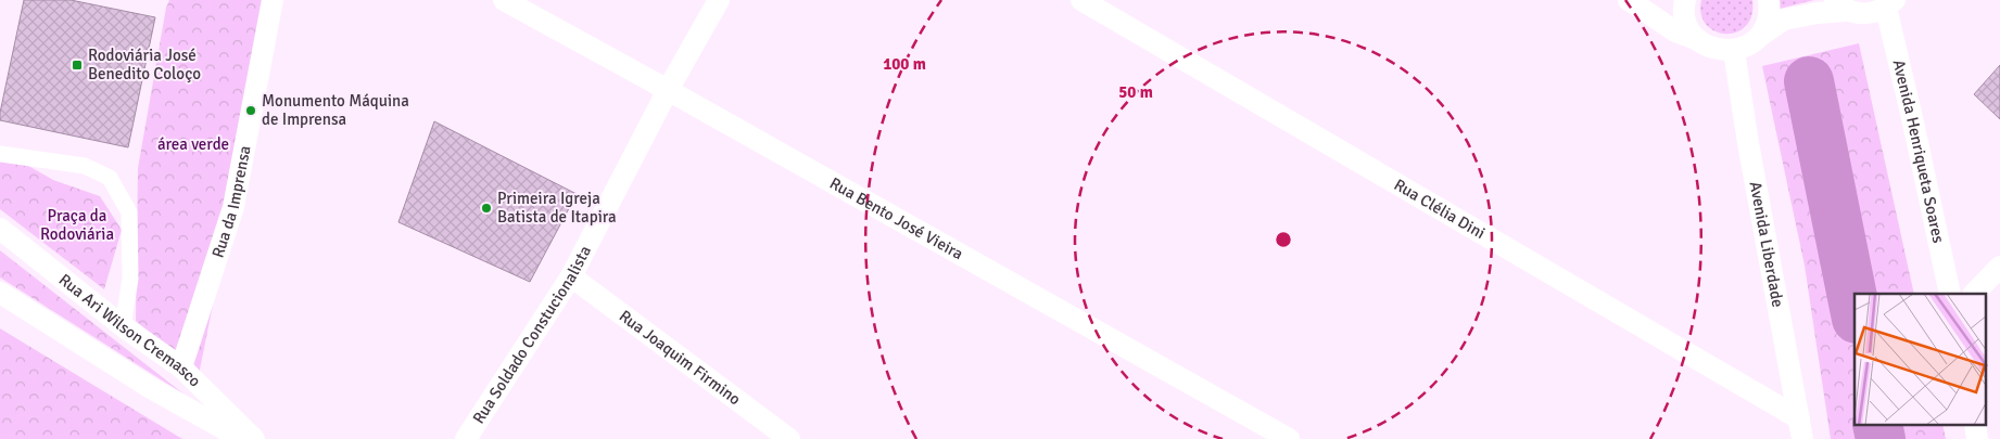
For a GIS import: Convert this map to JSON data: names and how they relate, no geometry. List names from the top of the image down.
{
  "streets": {
    "street": [
      "Avenida Henriqueta Soares",
      "Rua da Imprensa",
      "Rua Clélia Dini",
      "Rua Bento José Vieira",
      "Avenida Liberdade",
      "Rua Ari Wilson Cremasco",
      "Rua Soldado Constucionalista",
      "Rua Joaquim Firmino"
    ]
  },
  "crossings": [
    ["Rua da Imprensa", "Rua Ari Wilson Cremasco"],
    ["Rua Clélia Dini", "Avenida Liberdade"],
    ["Rua Bento José Vieira", "Rua Soldado Constucionalista"],
    ["Rua Soldado Constucionalista", "Rua Joaquim Firmino"]
  ],
  "parks": ["área verde", "Praça da Rodoviária"],
  "places": {
    "transit": ["Rodoviária José Benedito Coloço"],
    "other": ["Monumento Máquina de Imprensa", "Primeira Igreja Batista de Itapira"]
  },
  "rings": ["100 m", "50 m"]
}
